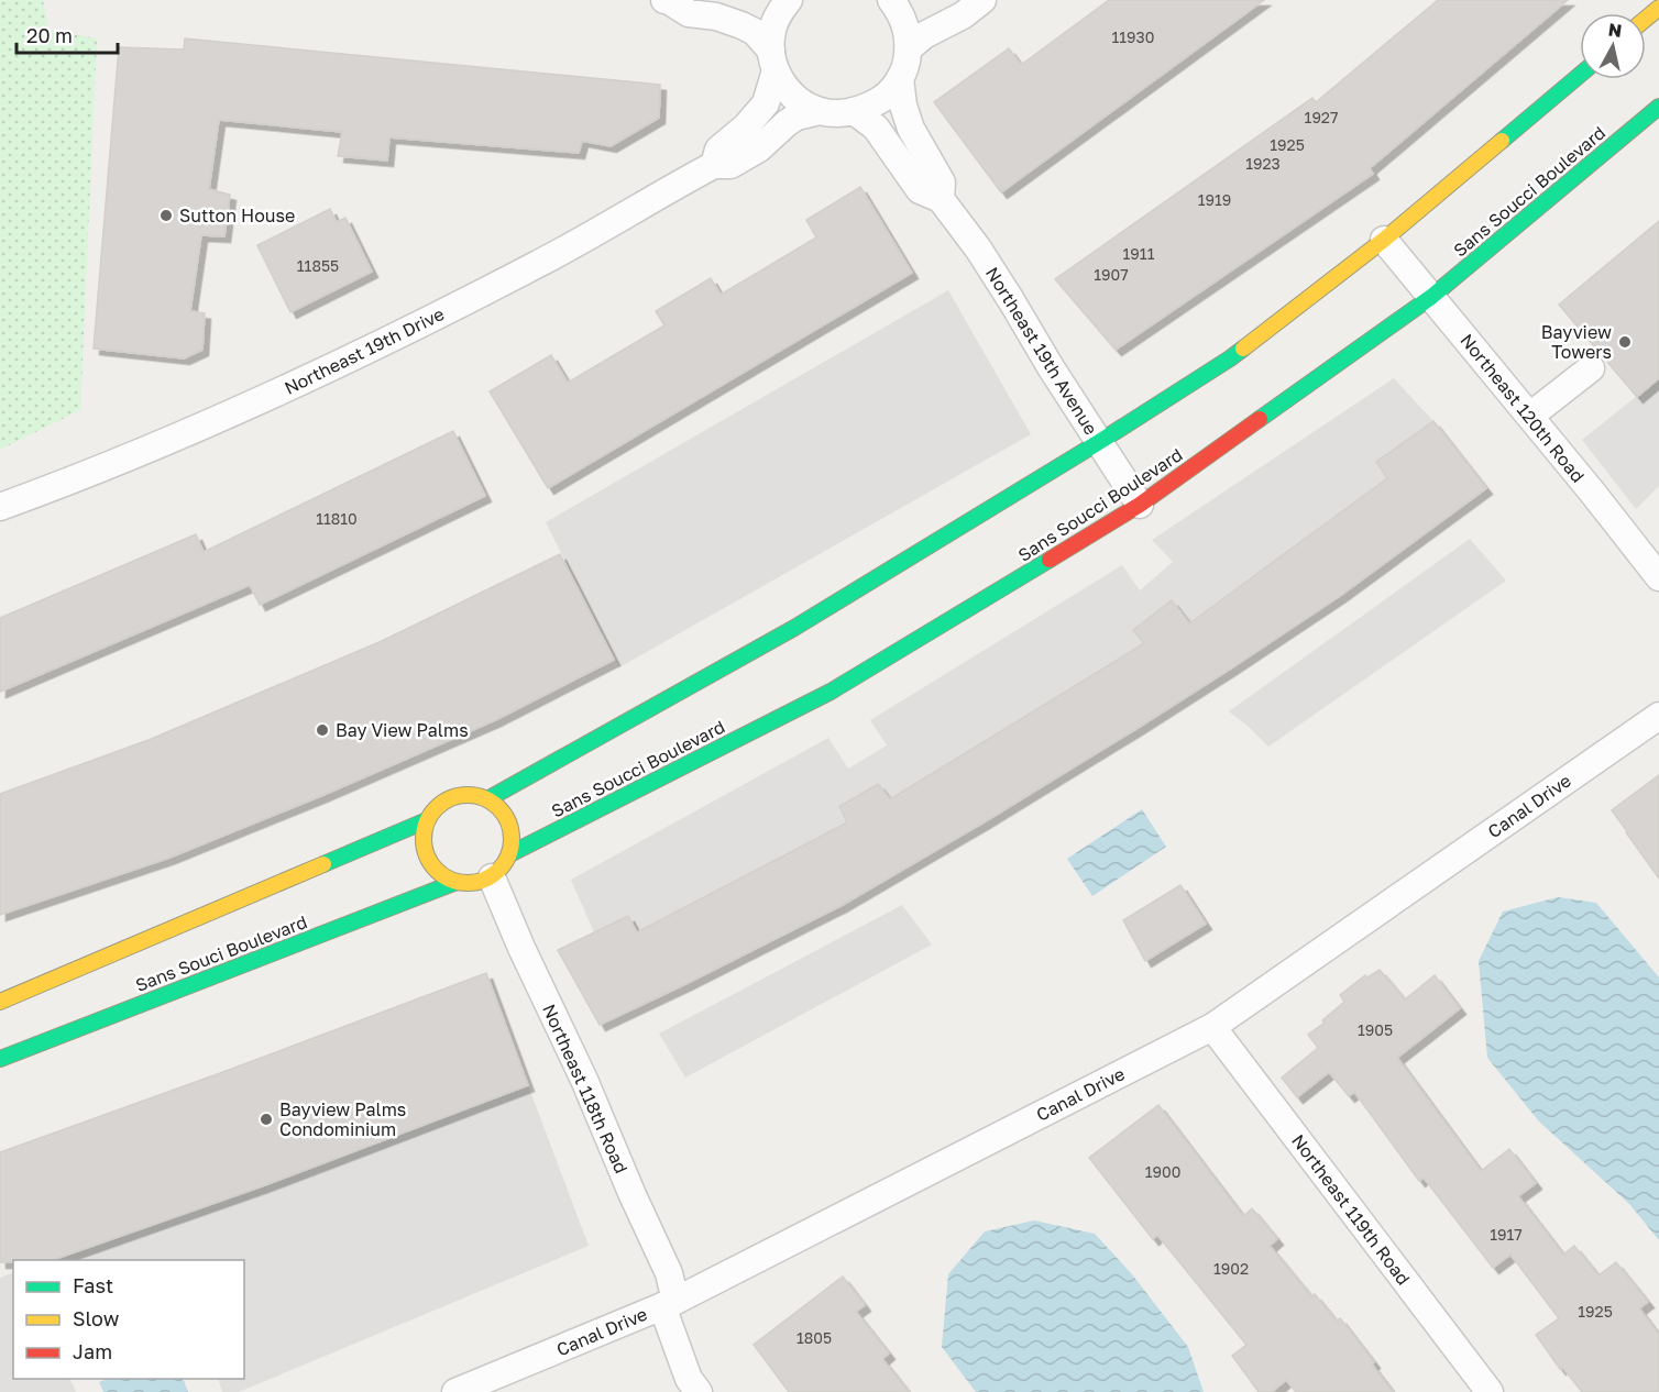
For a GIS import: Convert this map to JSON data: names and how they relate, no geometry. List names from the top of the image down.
{
  "streets": {
    "street": [
      "Sans Soucci Boulevard",
      "Northeast 19th Drive",
      "Northeast 19th Avenue",
      "Northeast 120th Road",
      "Canal Drive",
      "Sans Souci Boulevard",
      "Northeast 118th Road",
      "Northeast 119th Road"
    ]
  },
  "crossings": [
    ["Sans Soucci Boulevard", "Northeast 19th Avenue"],
    ["Sans Soucci Boulevard", "Northeast 120th Road"],
    ["Sans Soucci Boulevard", "Sans Souci Boulevard"],
    ["Sans Soucci Boulevard", "Northeast 118th Road"],
    ["Canal Drive", "Northeast 118th Road"],
    ["Canal Drive", "Northeast 119th Road"],
    ["Sans Souci Boulevard", "Northeast 118th Road"]
  ],
  "places": [
    "Sutton House",
    "Bayview Towers",
    "Bay View Palms",
    "Bayview Palms Condominium"
  ],
  "house_numbers": [
    "11930",
    "1927",
    "1925",
    "1923",
    "1919",
    "1911",
    "11855",
    "1907",
    "11810",
    "1905",
    "1900",
    "1917",
    "1902",
    "1925",
    "1805"
  ],
  "legend": ["Fast", "Slow", "Jam"],
  "scale_bar": "20 m",
  "north": "top"
}
